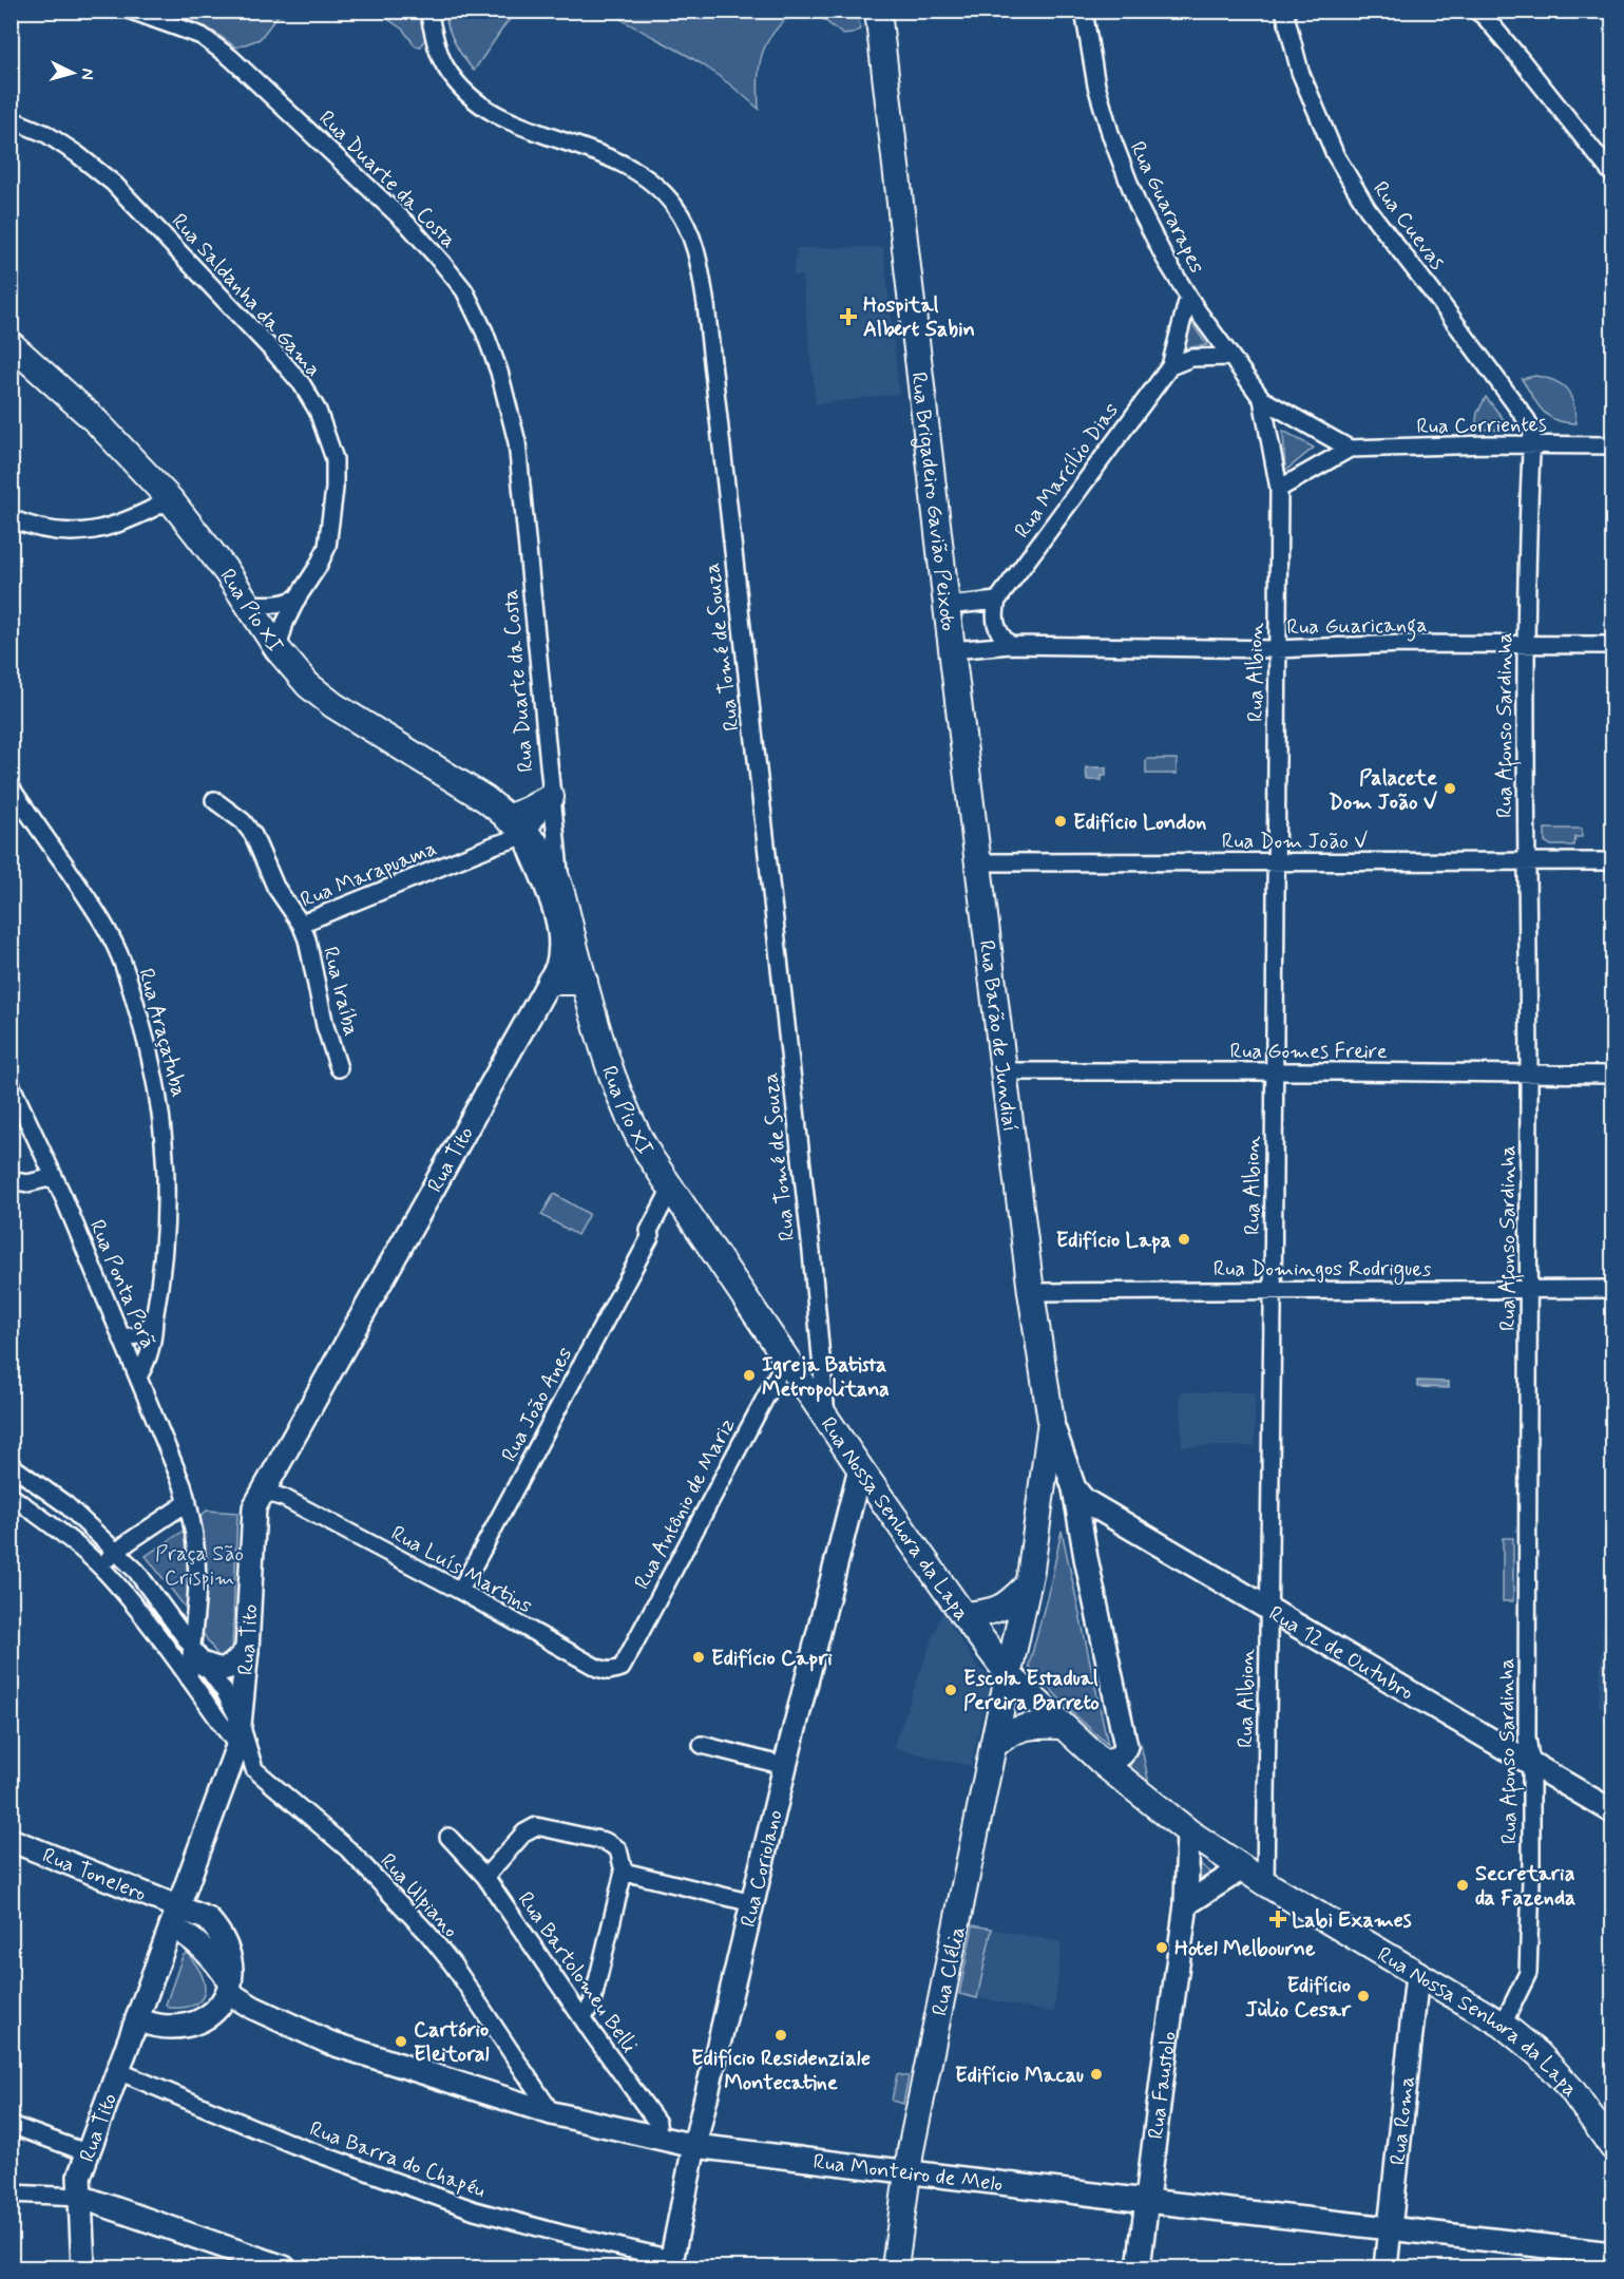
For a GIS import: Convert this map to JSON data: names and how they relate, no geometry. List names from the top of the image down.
{
  "streets": {
    "main road": [
      "Rua Brigadeiro Gavião Peixoto",
      "Rua Pio XI",
      "Rua Barão de Jundiaí",
      "Rua Nossa Senhora da Lapa",
      "Rua Clélia"
    ],
    "street": [
      "Rua Duarte da Costa",
      "Rua Guararapes",
      "Rua Cuevas",
      "Rua Saldanha da Gama",
      "Rua Corrientes",
      "Rua Marcílio Dias",
      "Rua Guaricanga",
      "Rua Tomé de Souza",
      "Rua Albion",
      "Rua Afonso Sardinha",
      "Rua Dom João V",
      "Rua Marapuama",
      "Rua Iraíba",
      "Rua Araçatuba",
      "Rua Gomes Freire",
      "Rua Tito",
      "Rua Domingos Rodrigues",
      "Rua Ponta Porã",
      "Rua João Anes",
      "Rua Antônio de Mariz",
      "Rua Luís Martins",
      "Rua 12 de Outubro",
      "Rua Coriolano",
      "Rua Tonelero",
      "Rua Ulpiano",
      "Rua Bartolomeu Belli",
      "Rua Faustolo",
      "Rua Roma",
      "Rua Barra do Chapéu",
      "Rua Monteiro de Melo"
    ]
  },
  "crossings": [
    ["Rua Duarte da Costa", "Rua Pio XI"],
    ["Rua Duarte da Costa", "Rua Marapuama"],
    ["Rua Guararapes", "Rua Marcílio Dias"],
    ["Rua Guararapes", "Rua Albion"],
    ["Rua Cuevas", "Rua Corrientes"],
    ["Rua Cuevas", "Rua Afonso Sardinha"],
    ["Rua Saldanha da Gama", "Rua Pio XI"],
    ["Rua Corrientes", "Rua Afonso Sardinha"],
    ["Rua Brigadeiro Gavião Peixoto", "Rua Guaricanga"],
    ["Rua Brigadeiro Gavião Peixoto", "Rua Barão de Jundiaí"],
    ["Rua Pio XI", "Rua Marapuama"],
    ["Rua Pio XI", "Rua Tito"],
    ["Rua Pio XI", "Rua João Anes"],
    ["Rua Pio XI", "Rua Antônio de Mariz"],
    ["Rua Pio XI", "Rua Nossa Senhora da Lapa"],
    ["Rua Guaricanga", "Rua Albion"],
    ["Rua Guaricanga", "Rua Afonso Sardinha"],
    ["Rua Guaricanga", "Rua Barão de Jundiaí"],
    ["Rua Tomé de Souza", "Rua Nossa Senhora da Lapa"],
    ["Rua Albion", "Rua Dom João V"],
    ["Rua Albion", "Rua Gomes Freire"],
    ["Rua Albion", "Rua Domingos Rodrigues"],
    ["Rua Albion", "Rua Nossa Senhora da Lapa"],
    ["Rua Albion", "Rua 12 de Outubro"],
    ["Rua Afonso Sardinha", "Rua Dom João V"],
    ["Rua Afonso Sardinha", "Rua Gomes Freire"],
    ["Rua Afonso Sardinha", "Rua Domingos Rodrigues"],
    ["Rua Afonso Sardinha", "Rua Nossa Senhora da Lapa"],
    ["Rua Afonso Sardinha", "Rua 12 de Outubro"],
    ["Rua Dom João V", "Rua Barão de Jundiaí"],
    ["Rua Marapuama", "Rua Iraíba"],
    ["Rua Araçatuba", "Rua Ponta Porã"],
    ["Rua Barão de Jundiaí", "Rua Gomes Freire"],
    ["Rua Barão de Jundiaí", "Rua Domingos Rodrigues"],
    ["Rua Barão de Jundiaí", "Rua Clélia"],
    ["Rua Tito", "Rua Luís Martins"],
    ["Rua Tito", "Rua Tonelero"],
    ["Rua Tito", "Rua Ulpiano"],
    ["Rua Tito", "Rua Barra do Chapéu"],
    ["Rua João Anes", "Rua Luís Martins"],
    ["Rua Antônio de Mariz", "Rua Nossa Senhora da Lapa"],
    ["Rua Antônio de Mariz", "Rua Luís Martins"],
    ["Rua Nossa Senhora da Lapa", "Rua Coriolano"],
    ["Rua Nossa Senhora da Lapa", "Rua Clélia"],
    ["Rua Nossa Senhora da Lapa", "Rua Faustolo"],
    ["Rua Nossa Senhora da Lapa", "Rua Roma"],
    ["Rua Coriolano", "Rua Barra do Chapéu"],
    ["Rua Coriolano", "Rua Monteiro de Melo"],
    ["Rua Tonelero", "Rua Monteiro de Melo"],
    ["Rua Ulpiano", "Rua Monteiro de Melo"],
    ["Rua Clélia", "Rua Monteiro de Melo"],
    ["Rua Bartolomeu Belli", "Rua Monteiro de Melo"],
    ["Rua Faustolo", "Rua Monteiro de Melo"],
    ["Rua Roma", "Rua Monteiro de Melo"]
  ],
  "parks": ["Praça São Crispim"],
  "places": {
    "health": ["Hospital Albert Sabin", "Labi Exames"],
    "other": [
      "Palacete Dom João V",
      "Edifício London",
      "Edifício Lapa",
      "Igreja Batista Metropolitana",
      "Edifício Capri",
      "Escola Estadual Pereira Barreto",
      "Secretaria da Fazenda",
      "Hotel Melbourne",
      "Edifício Jùlio Cesar",
      "Edifício Residenziale Montecatine",
      "Cartório Eleitoral",
      "Edifício Macau"
    ]
  },
  "north": "right"
}
